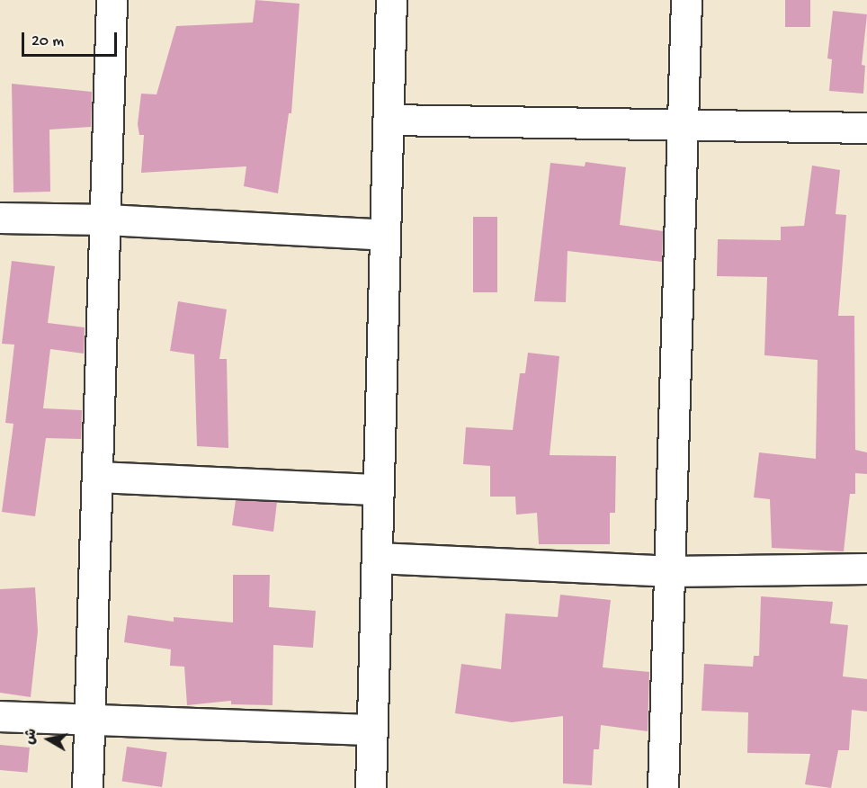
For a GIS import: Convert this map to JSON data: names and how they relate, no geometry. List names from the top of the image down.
{
  "scale_bar": "20 m",
  "north": "left"
}
